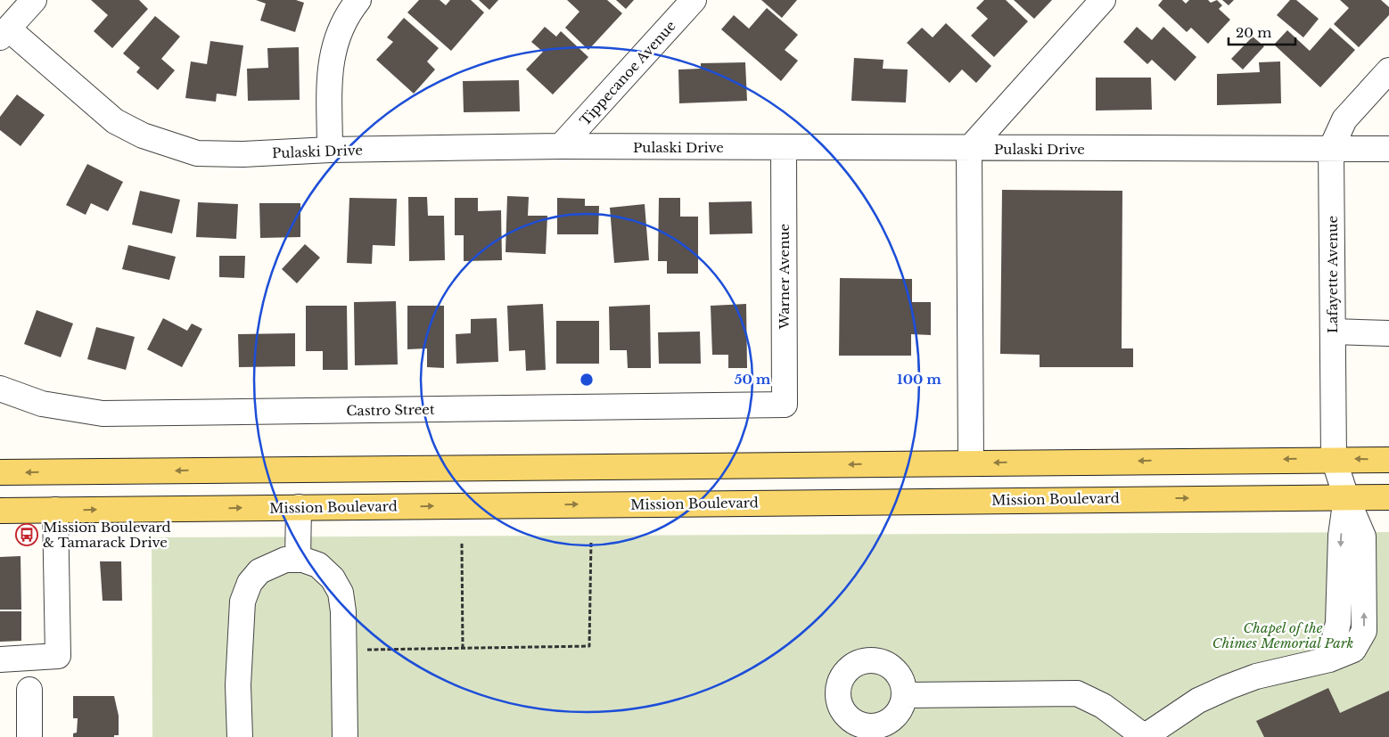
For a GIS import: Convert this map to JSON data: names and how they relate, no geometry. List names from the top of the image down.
{
  "streets": {
    "main road": ["Mission Boulevard"],
    "street": [
      "Tippecanoe Avenue",
      "Pulaski Drive",
      "Lafayette Avenue",
      "Warner Avenue",
      "Castro Street"
    ]
  },
  "crossings": [
    ["Tippecanoe Avenue", "Pulaski Drive"],
    ["Pulaski Drive", "Lafayette Avenue"],
    ["Pulaski Drive", "Warner Avenue"],
    ["Lafayette Avenue", "Mission Boulevard"],
    ["Warner Avenue", "Castro Street"]
  ],
  "parks": ["Chapel of the Chimes Memorial Park"],
  "places": {
    "bus stop": ["Mission Boulevard & Tamarack Drive"]
  },
  "scale_bar": "20 m",
  "rings": ["50 m", "100 m"]
}
